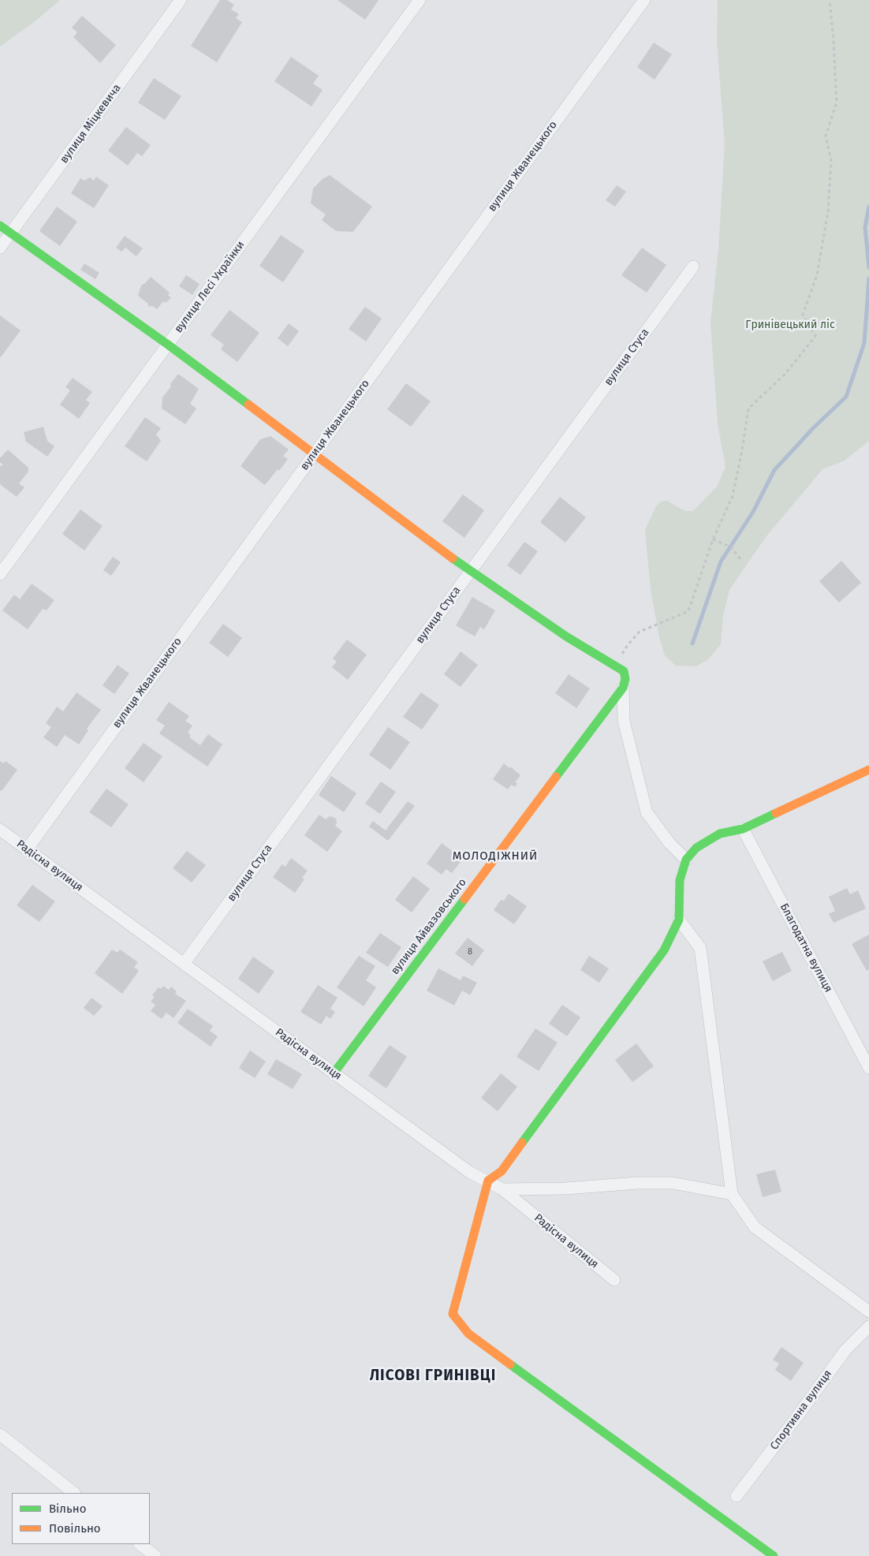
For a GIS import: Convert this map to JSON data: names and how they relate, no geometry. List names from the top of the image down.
{
  "streets": {
    "street": [
      "вулиця Міцкевича",
      "вулиця Жванецького",
      "вулиця Лесі Українки",
      "вулиця Стуса",
      "Радісна вулиця",
      "вулиця Айвазовського",
      "Благодатна вулиця",
      "Спортивна вулиця"
    ]
  },
  "crossings": [
    ["вулиця Жванецького", "Радісна вулиця"],
    ["вулиця Стуса", "Радісна вулиця"],
    ["Радісна вулиця", "вулиця Айвазовського"]
  ],
  "districts": ["МОЛОДІЖНИЙ", "ЛІСОВІ ГРИНІВЦІ"],
  "parks": ["Гринівецький ліс"],
  "house_numbers": ["8"],
  "legend": ["Вільно", "Повільно"]
}
